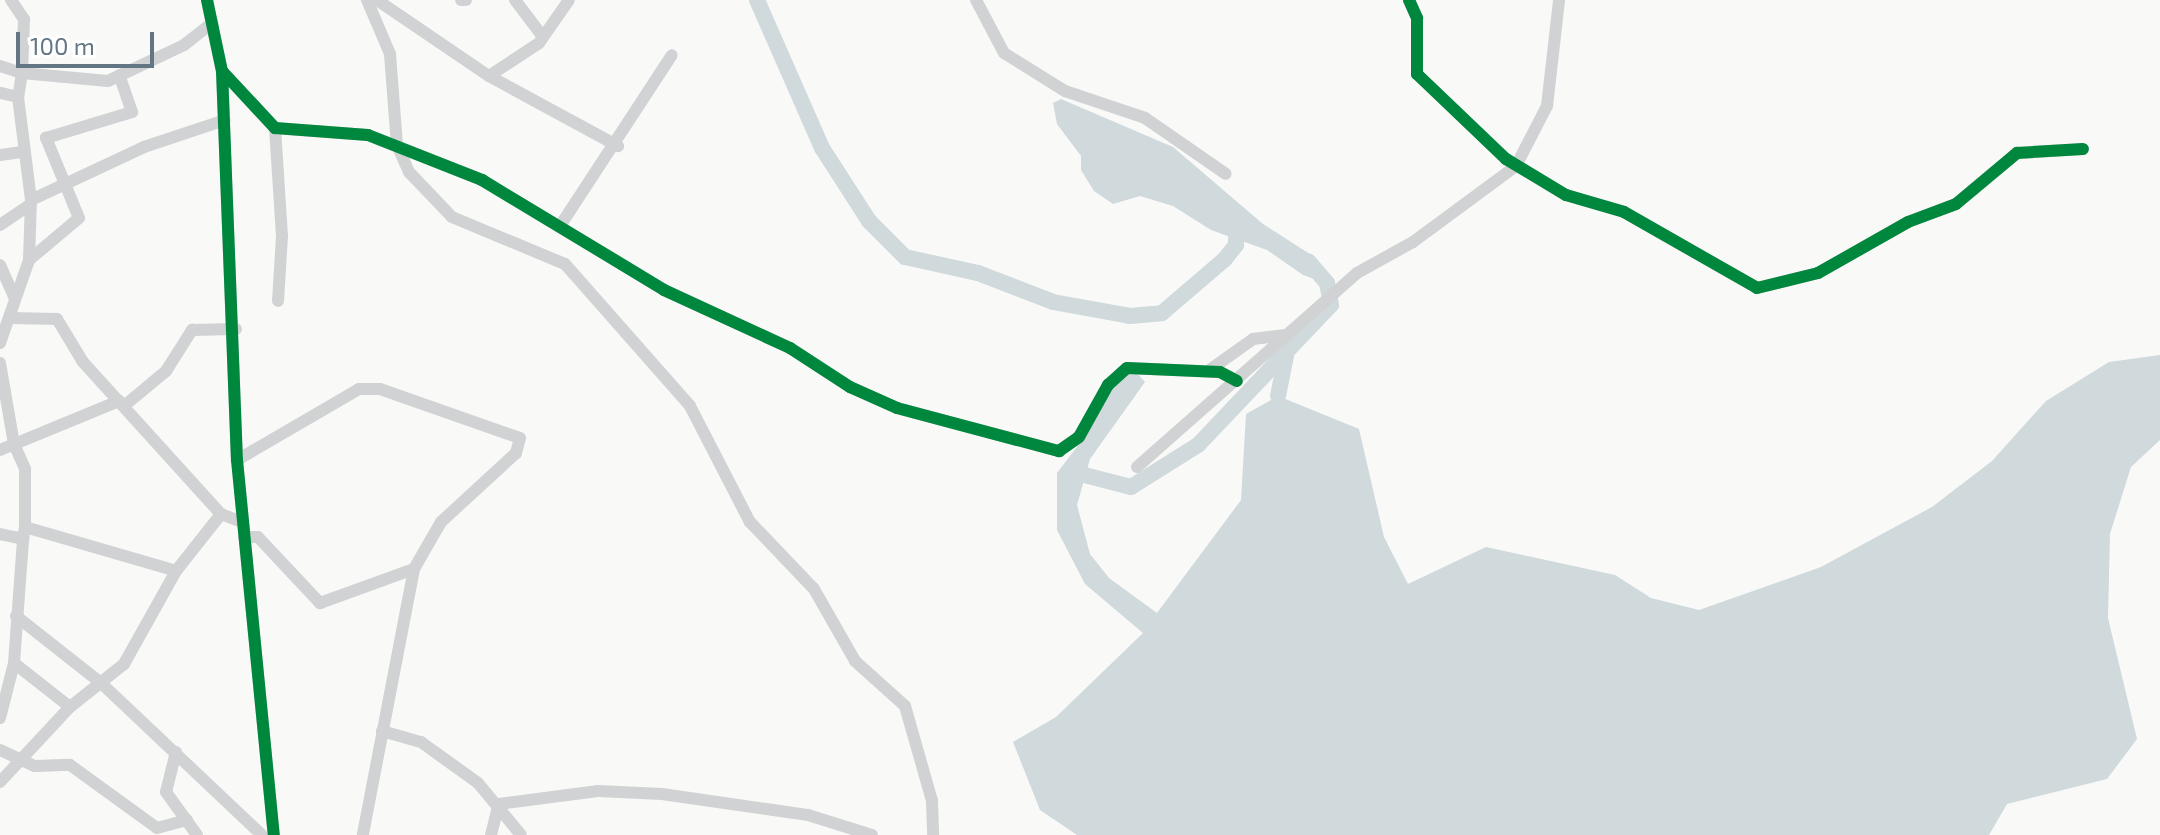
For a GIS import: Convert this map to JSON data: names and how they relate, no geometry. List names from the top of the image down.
{
  "scale_bar": "100 m"
}
